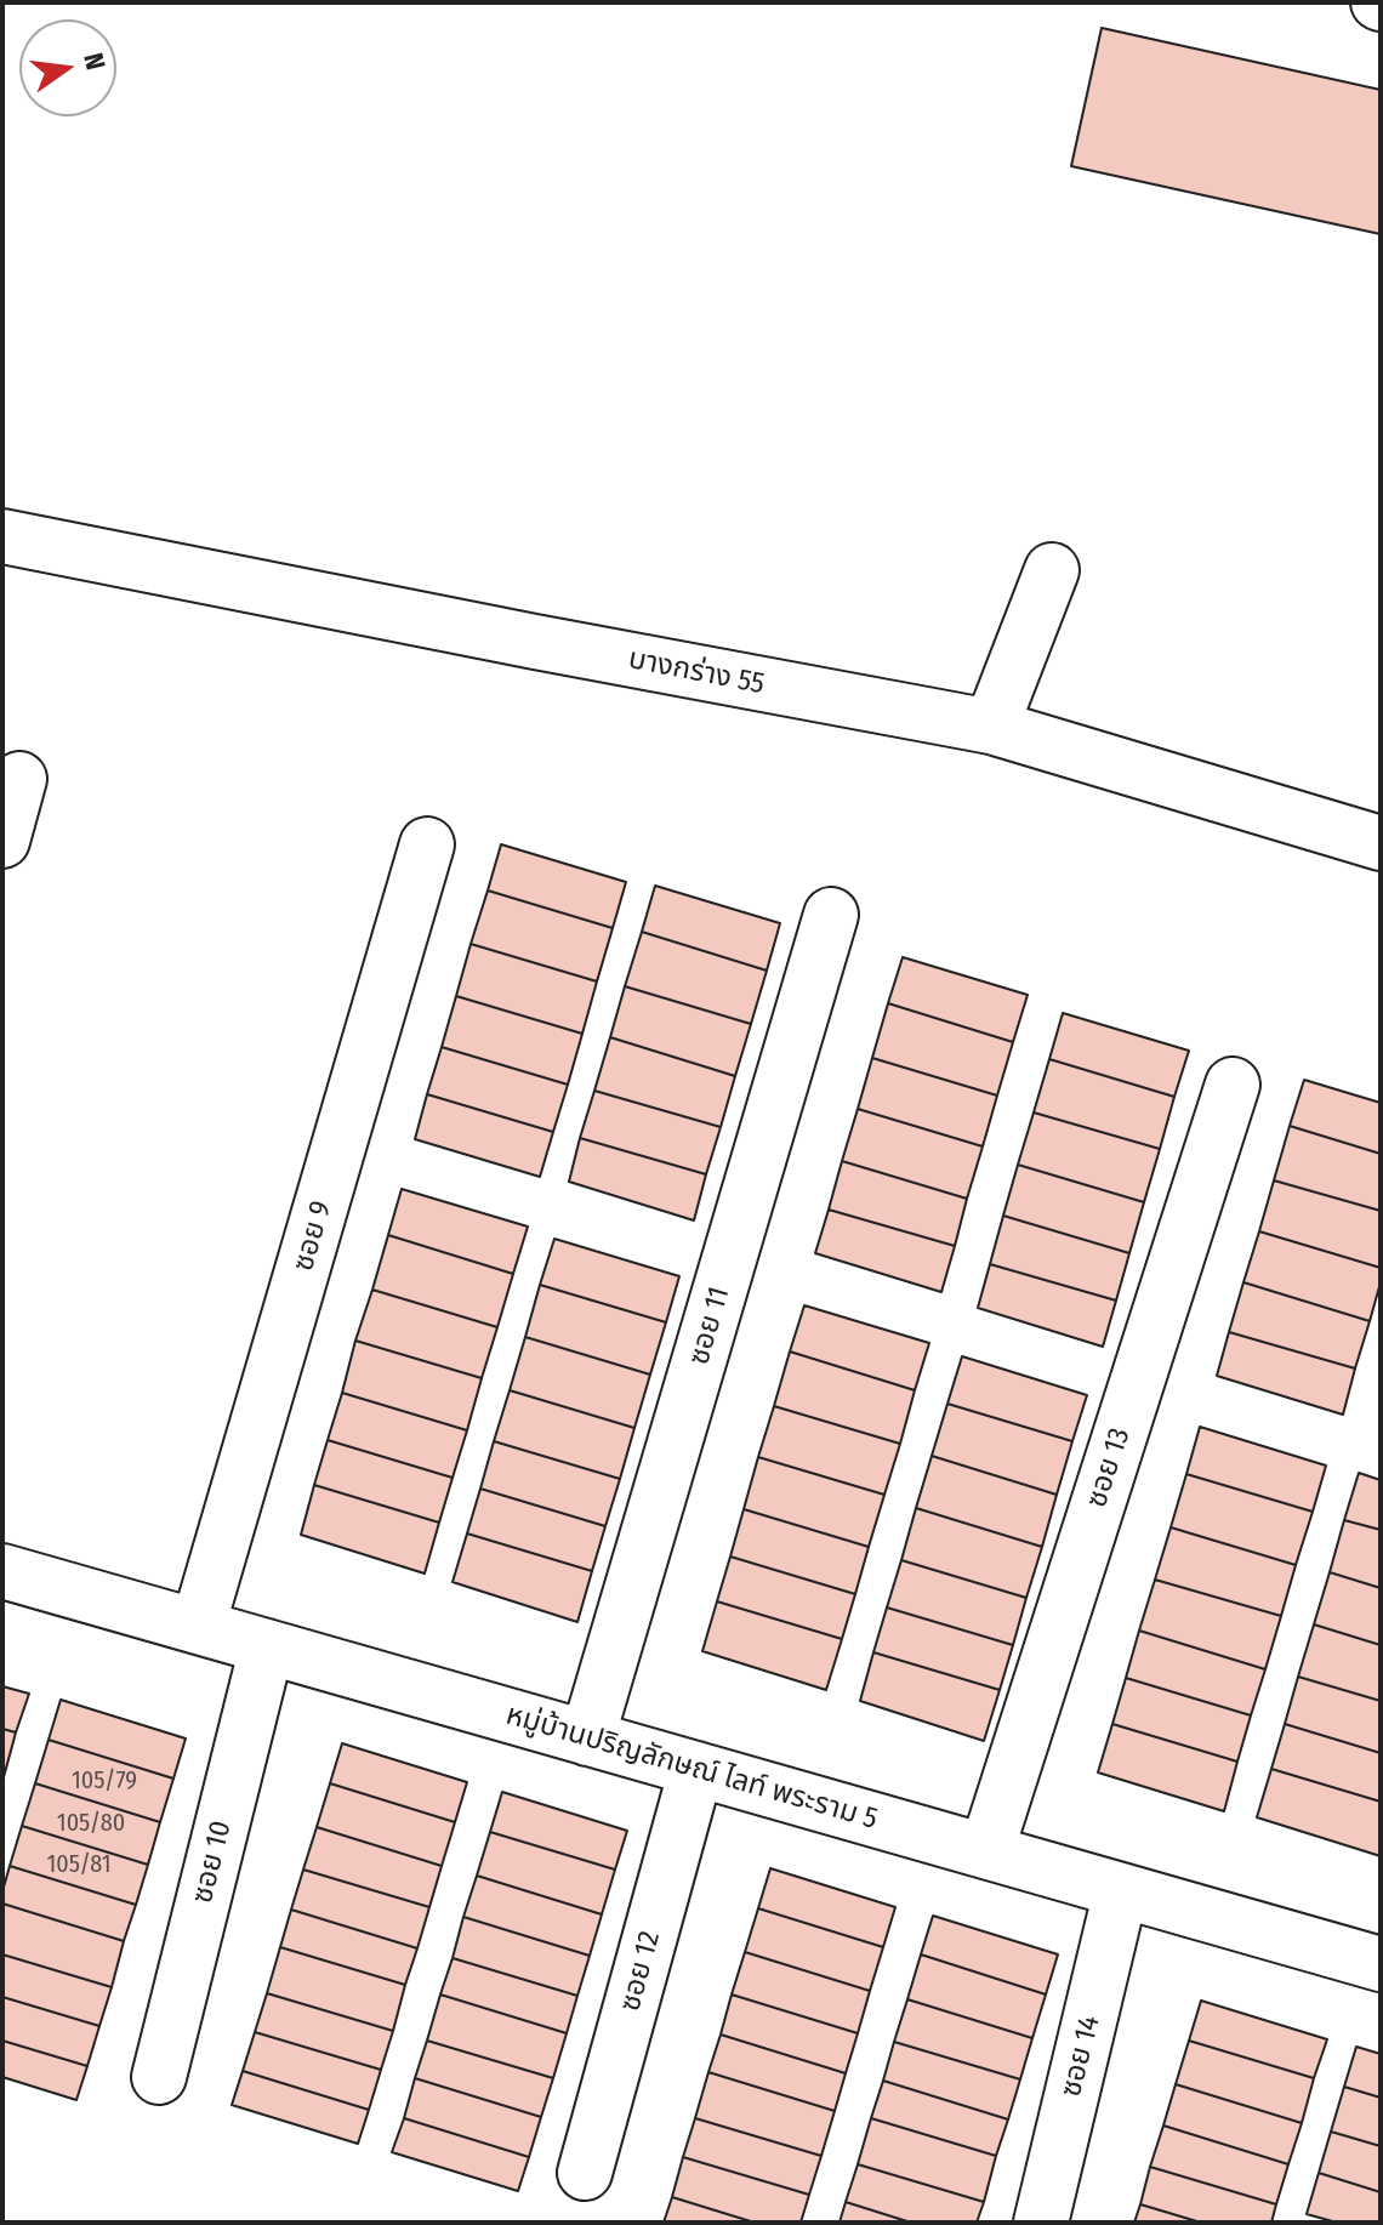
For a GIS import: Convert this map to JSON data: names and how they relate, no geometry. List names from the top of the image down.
{
  "streets": {
    "street": [
      "บางกร่าง 55",
      "ซอย 9",
      "ซอย 11",
      "ซอย 13",
      "หมู่บ้านปริญลักษณ์ ไลท์ พระราม 5",
      "ซอย 10",
      "ซอย 12",
      "ซอย 14"
    ]
  },
  "crossings": [
    ["ซอย 9", "หมู่บ้านปริญลักษณ์ ไลท์ พระราม 5"],
    ["ซอย 11", "หมู่บ้านปริญลักษณ์ ไลท์ พระราม 5"],
    ["ซอย 13", "หมู่บ้านปริญลักษณ์ ไลท์ พระราม 5"],
    ["หมู่บ้านปริญลักษณ์ ไลท์ พระราม 5", "ซอย 10"],
    ["หมู่บ้านปริญลักษณ์ ไลท์ พระราม 5", "ซอย 12"],
    ["หมู่บ้านปริญลักษณ์ ไลท์ พระราม 5", "ซอย 14"]
  ],
  "house_numbers": ["105/79", "105/80", "105/81"],
  "north": "right"
}
